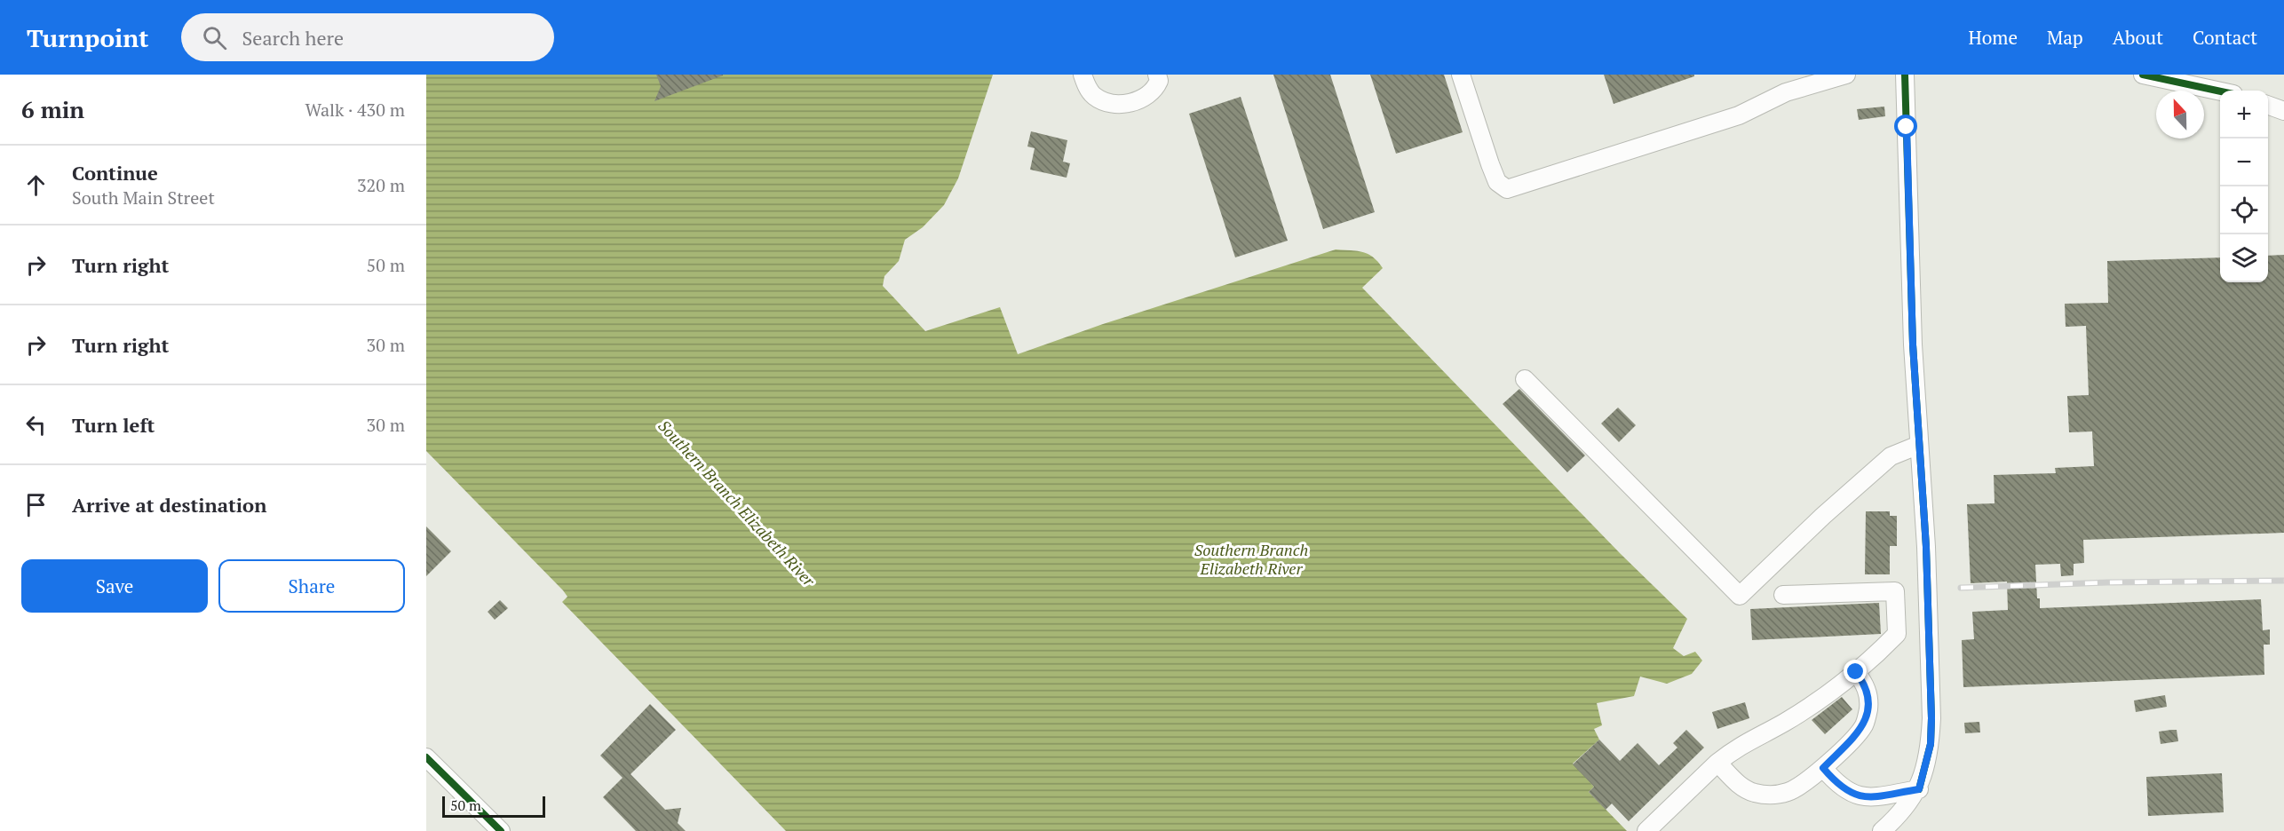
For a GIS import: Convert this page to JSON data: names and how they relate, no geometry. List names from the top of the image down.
{
  "water": ["Southern Branch Elizabeth River"],
  "scale_bar": "50 m",
  "north": "top",
  "page": {
    "header": "Turnpoint",
    "search": "Search here",
    "nav": [
      "Home",
      "Map",
      "About",
      "Contact"
    ],
    "heading": ["6 min", "Walk · 430 m"],
    "map_buttons": ["+", "−"],
    "list": [
      ["Continue", "South Main Street", "320 m"],
      ["Turn right", "50 m"],
      ["Turn right", "30 m"],
      ["Turn left", "30 m"],
      "Arrive at destination"
    ],
    "buttons": ["Save", "Share"],
    "scale": "50 m"
  }
}
